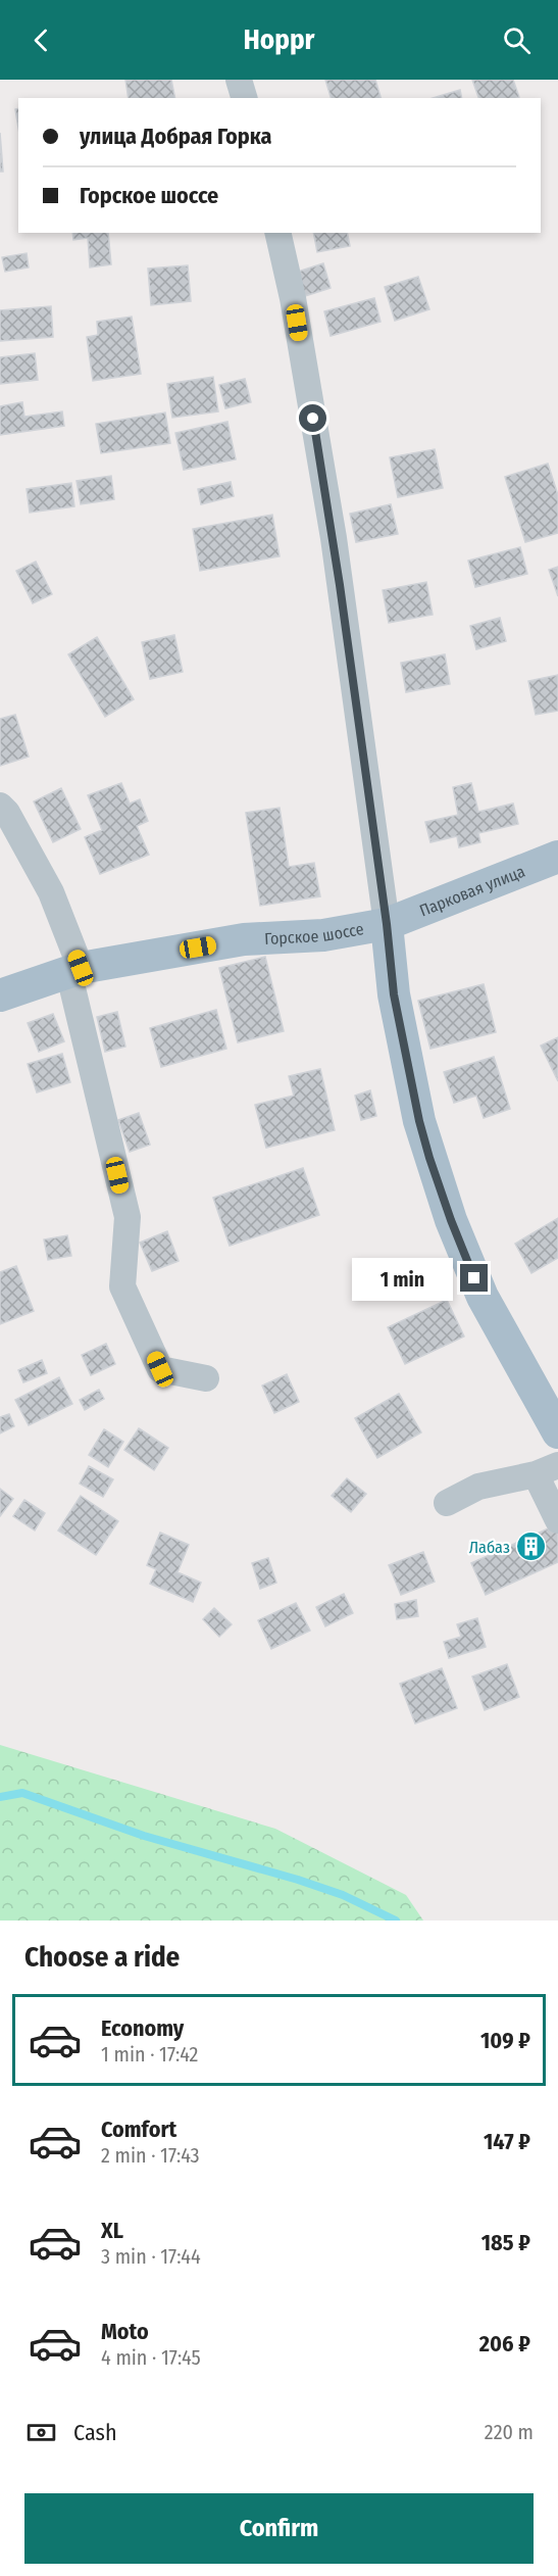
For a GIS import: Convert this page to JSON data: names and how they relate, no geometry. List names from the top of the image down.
{
  "streets": {
    "main road": ["Парковая улица", "Горское шоссе"]
  },
  "crossings": [
    ["Парковая улица", "Горское шоссе"]
  ],
  "places": {
    "building": ["Лабаз"]
  },
  "page": {
    "header": "Hoppr",
    "banner": ["улица Добрая Горка", "Горское шоссе"],
    "bubble": "1 min",
    "heading": "Choose a ride",
    "list": [
      {
        "name": "Economy",
        "note": "1 min · 17:42",
        "value": "109 ₽"
      },
      {
        "name": "Comfort",
        "note": "2 min · 17:43",
        "value": "147 ₽"
      },
      {
        "name": "XL",
        "note": "3 min · 17:44",
        "value": "185 ₽"
      },
      {
        "name": "Moto",
        "note": "4 min · 17:45",
        "value": "206 ₽"
      }
    ],
    "pay": ["Cash", "220 m"],
    "buttons": "Confirm"
  }
}
